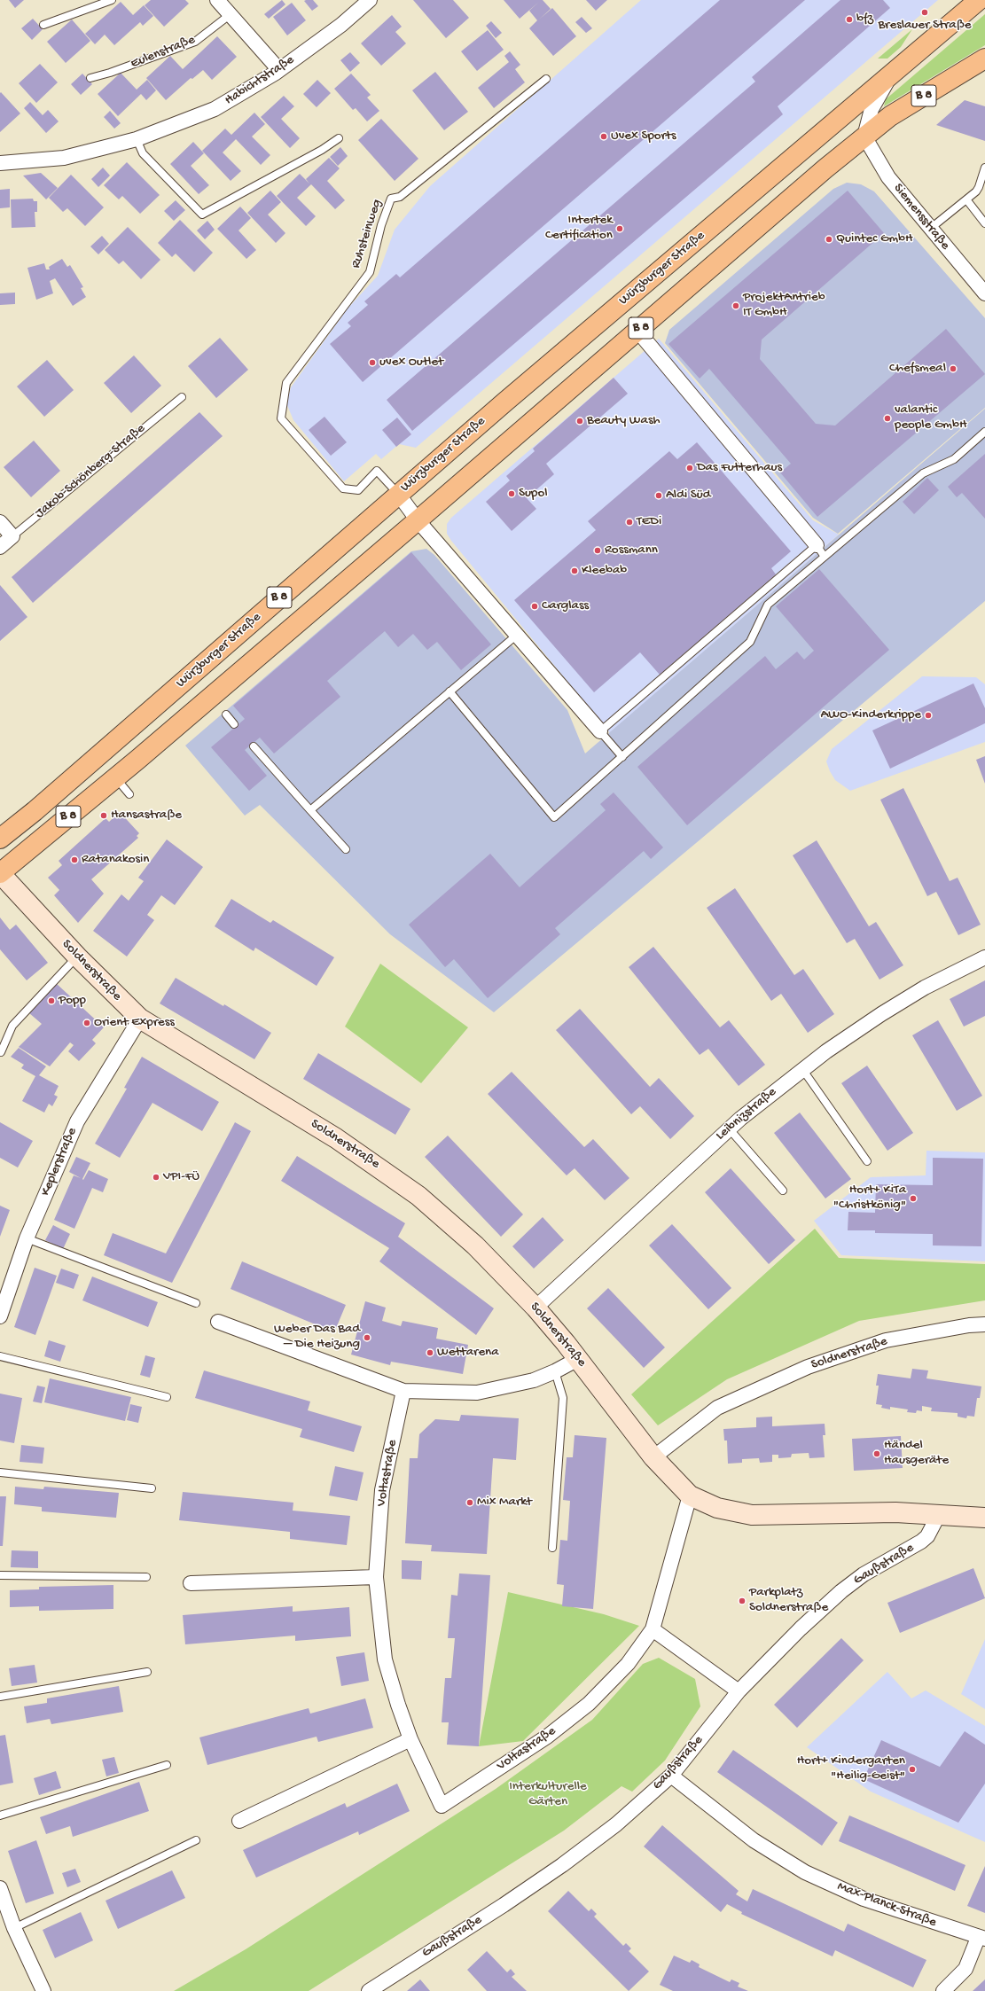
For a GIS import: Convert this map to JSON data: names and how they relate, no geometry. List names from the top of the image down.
{
  "streets": {
    "main road": ["B 8", "Würzburger Straße"],
    "street": [
      "Habichtstraße",
      "Siemensstraße",
      "Jakob-Schönberg-Straße",
      "Soldnerstraße",
      "Leibnizstraße",
      "Keplerstraße",
      "Voltastraße",
      "Gaußstraße",
      "Max-Planck-Straße"
    ],
    "lane": ["Eulenstraße", "Ruhsteinweg"]
  },
  "crossings": [
    ["B 8", "Siemensstraße"],
    ["B 8", "Würzburger Straße"],
    ["B 8", "Soldnerstraße"],
    ["Siemensstraße", "Würzburger Straße"],
    ["Ruhsteinweg", "Würzburger Straße"],
    ["Soldnerstraße", "Leibnizstraße"],
    ["Soldnerstraße", "Keplerstraße"],
    ["Soldnerstraße", "Voltastraße"],
    ["Soldnerstraße", "Gaußstraße"],
    ["Gaußstraße", "Max-Planck-Straße"]
  ],
  "parks": ["Interkulturelle Gärten"],
  "places": [
    "Breslauer Straße",
    "bfz",
    "Uvex Sports",
    "Intertek Certification",
    "Quintec GmbH",
    "ProjektAntrieb IT GmbH",
    "uvex Outlet",
    "Chefsmeal",
    "valantic people GmbH",
    "Beauty Wash",
    "Das Futterhaus",
    "Supol",
    "Aldi Süd",
    "TEDi",
    "Rossmann",
    "Kleebab",
    "Carglass",
    "AWO-Kinderkrippe",
    "Hansastraße",
    "Ratanakosin",
    "Popp",
    "Orient Express",
    "VPI-FÜ",
    "Hort+ KiTa \"Christkönig\"",
    "Weber Das Bad – Die Heizung",
    "Wettarena",
    "Händel Hausgeräte",
    "Mix Markt",
    "Parkplatz Soldnerstraße",
    "Hort+ Kindergarten \"Heilig-Geist\""
  ]
}
